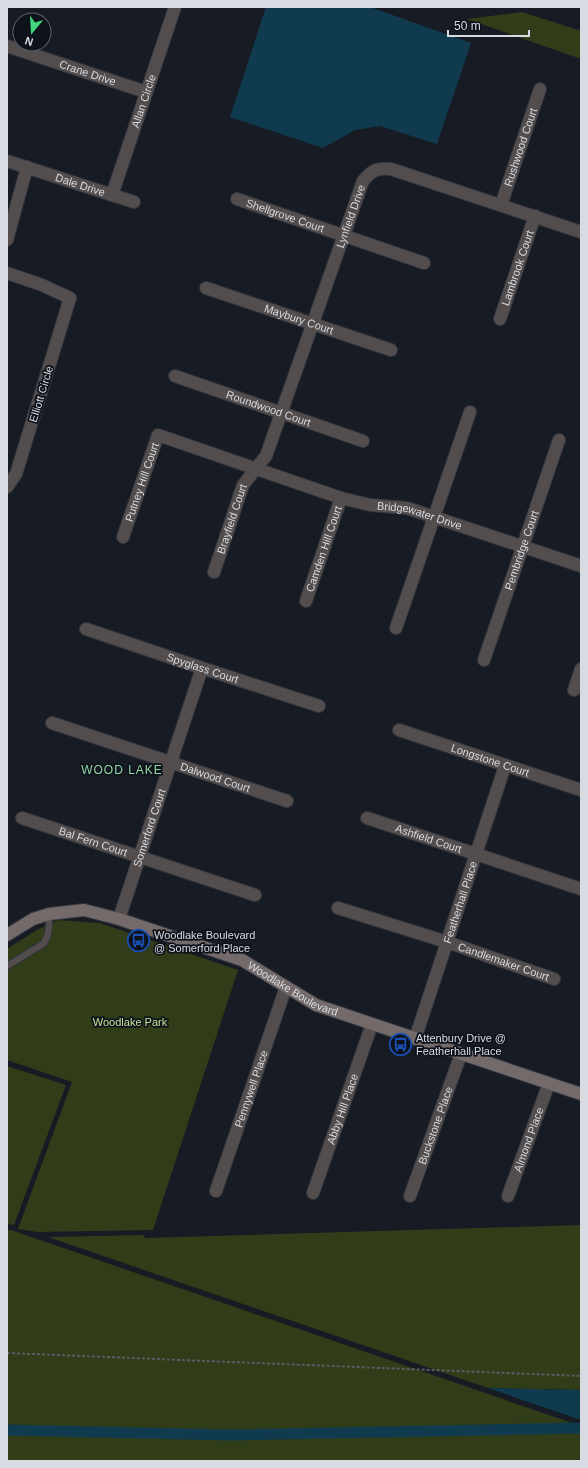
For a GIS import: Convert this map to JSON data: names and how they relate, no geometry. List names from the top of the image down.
{
  "streets": {
    "street": [
      "Crane Drive",
      "Allan Circle",
      "Rushwood Court",
      "Dale Drive",
      "Shellgrove Court",
      "Lynfield Drive",
      "Lambrook Court",
      "Maybury Court",
      "Elliott Circle",
      "Roundwood Court",
      "Putney Hill Court",
      "Bridgewater Drive",
      "Brayfield Court",
      "Camden Hill Court",
      "Pembridge Court",
      "Spyglass Court",
      "Longstone Court",
      "Dalwood Court",
      "Somerford Court",
      "Ashfield Court",
      "Bal Fern Court",
      "Featherhall Place",
      "Candlemaker Court",
      "Woodlake Boulevard",
      "Pennywell Place",
      "Abby Hill Place",
      "Buckstone Place",
      "Almond Place"
    ]
  },
  "crossings": [
    ["Crane Drive", "Allan Circle"],
    ["Allan Circle", "Dale Drive"],
    ["Rushwood Court", "Lynfield Drive"],
    ["Shellgrove Court", "Lynfield Drive"],
    ["Lynfield Drive", "Lambrook Court"],
    ["Lynfield Drive", "Maybury Court"],
    ["Lynfield Drive", "Roundwood Court"],
    ["Lynfield Drive", "Putney Hill Court"],
    ["Lynfield Drive", "Bridgewater Drive"],
    ["Lynfield Drive", "Brayfield Court"],
    ["Putney Hill Court", "Bridgewater Drive"],
    ["Putney Hill Court", "Brayfield Court"],
    ["Bridgewater Drive", "Brayfield Court"],
    ["Bridgewater Drive", "Camden Hill Court"],
    ["Bridgewater Drive", "Pembridge Court"],
    ["Spyglass Court", "Somerford Court"],
    ["Longstone Court", "Featherhall Place"],
    ["Dalwood Court", "Somerford Court"],
    ["Somerford Court", "Bal Fern Court"],
    ["Somerford Court", "Woodlake Boulevard"],
    ["Ashfield Court", "Featherhall Place"],
    ["Featherhall Place", "Candlemaker Court"],
    ["Featherhall Place", "Woodlake Boulevard"],
    ["Woodlake Boulevard", "Pennywell Place"],
    ["Woodlake Boulevard", "Abby Hill Place"],
    ["Woodlake Boulevard", "Buckstone Place"],
    ["Woodlake Boulevard", "Almond Place"]
  ],
  "districts": ["WOOD LAKE"],
  "parks": ["Woodlake Park"],
  "places": {
    "bus stop": ["Woodlake Boulevard @ Somerford Place", "Attenbury Drive @ Featherhall Place"]
  },
  "scale_bar": "50 m",
  "north": "bottom"
}
